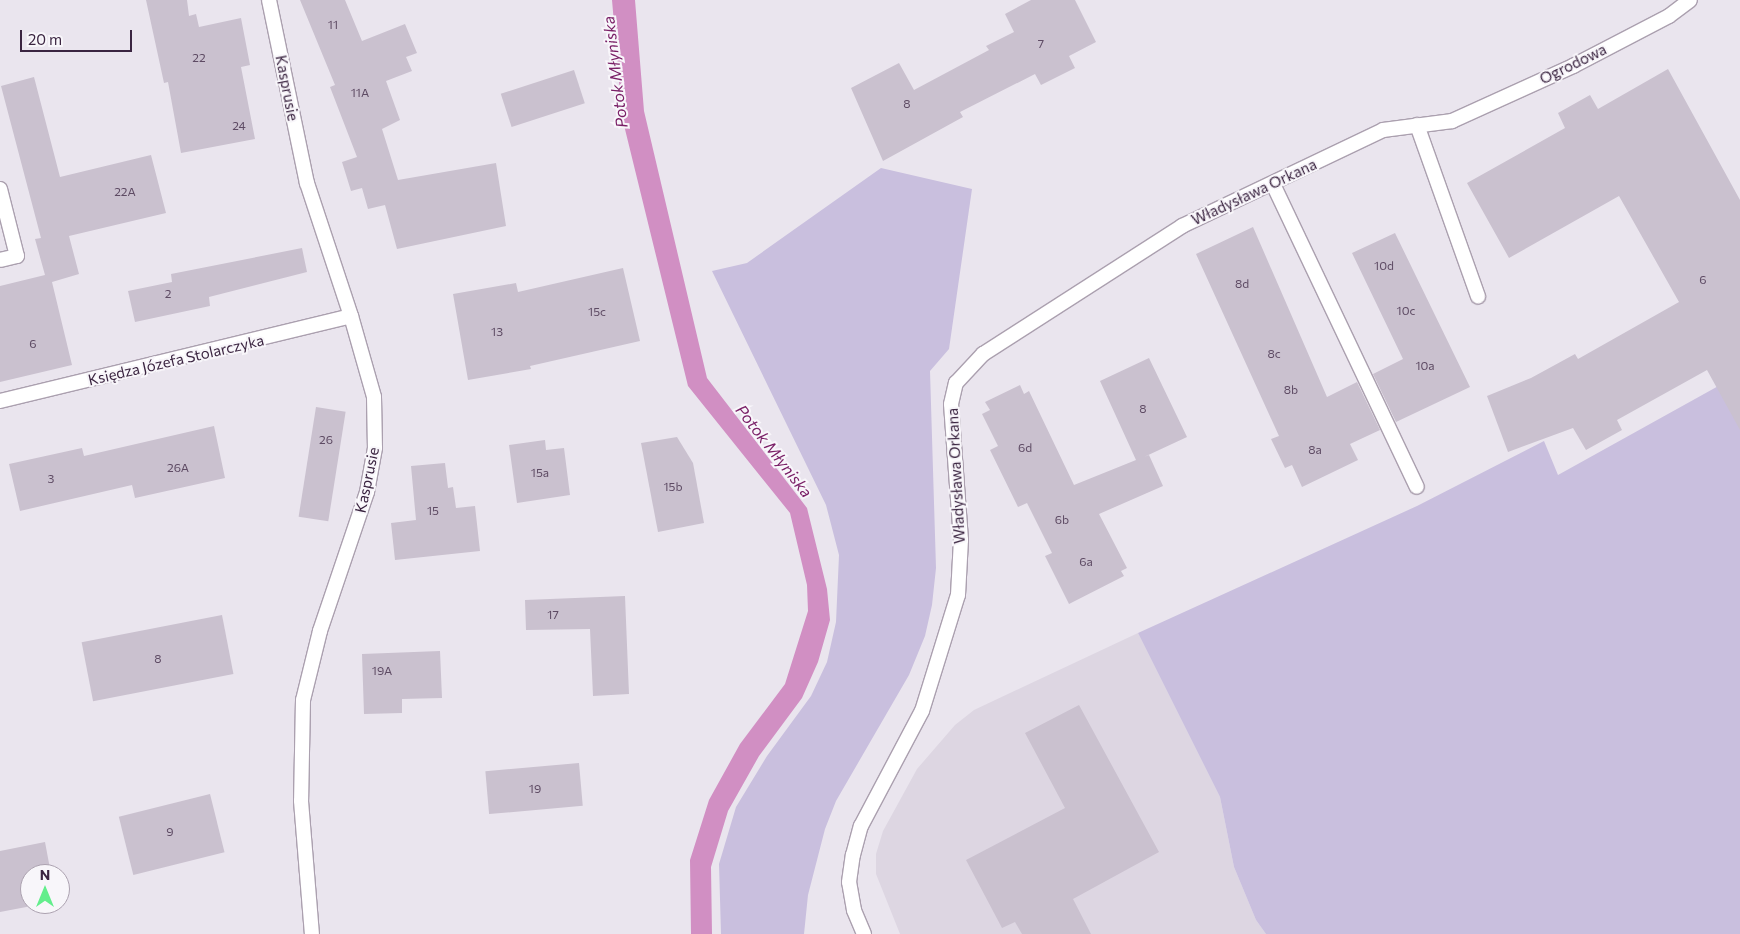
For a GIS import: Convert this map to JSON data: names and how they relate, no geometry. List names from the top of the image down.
{
  "streets": {
    "street": [
      "Ogrodowa",
      "Kasprusie",
      "Władysława Orkana",
      "Księdza Józefa Stolarczyka"
    ]
  },
  "crossings": [
    ["Ogrodowa", "Władysława Orkana"],
    ["Kasprusie", "Księdza Józefa Stolarczyka"]
  ],
  "water": ["Potok Młyniska"],
  "house_numbers": [
    "11",
    "7",
    "22",
    "11A",
    "8",
    "24",
    "22A",
    "10d",
    "6",
    "8d",
    "2",
    "10c",
    "15c",
    "13",
    "6",
    "8c",
    "10a",
    "8b",
    "8",
    "26",
    "6d",
    "8a",
    "26A",
    "15a",
    "3",
    "15b",
    "15",
    "6b",
    "6a",
    "17",
    "8",
    "19A",
    "19",
    "9"
  ],
  "scale_bar": "20 m",
  "north": "top"
}
